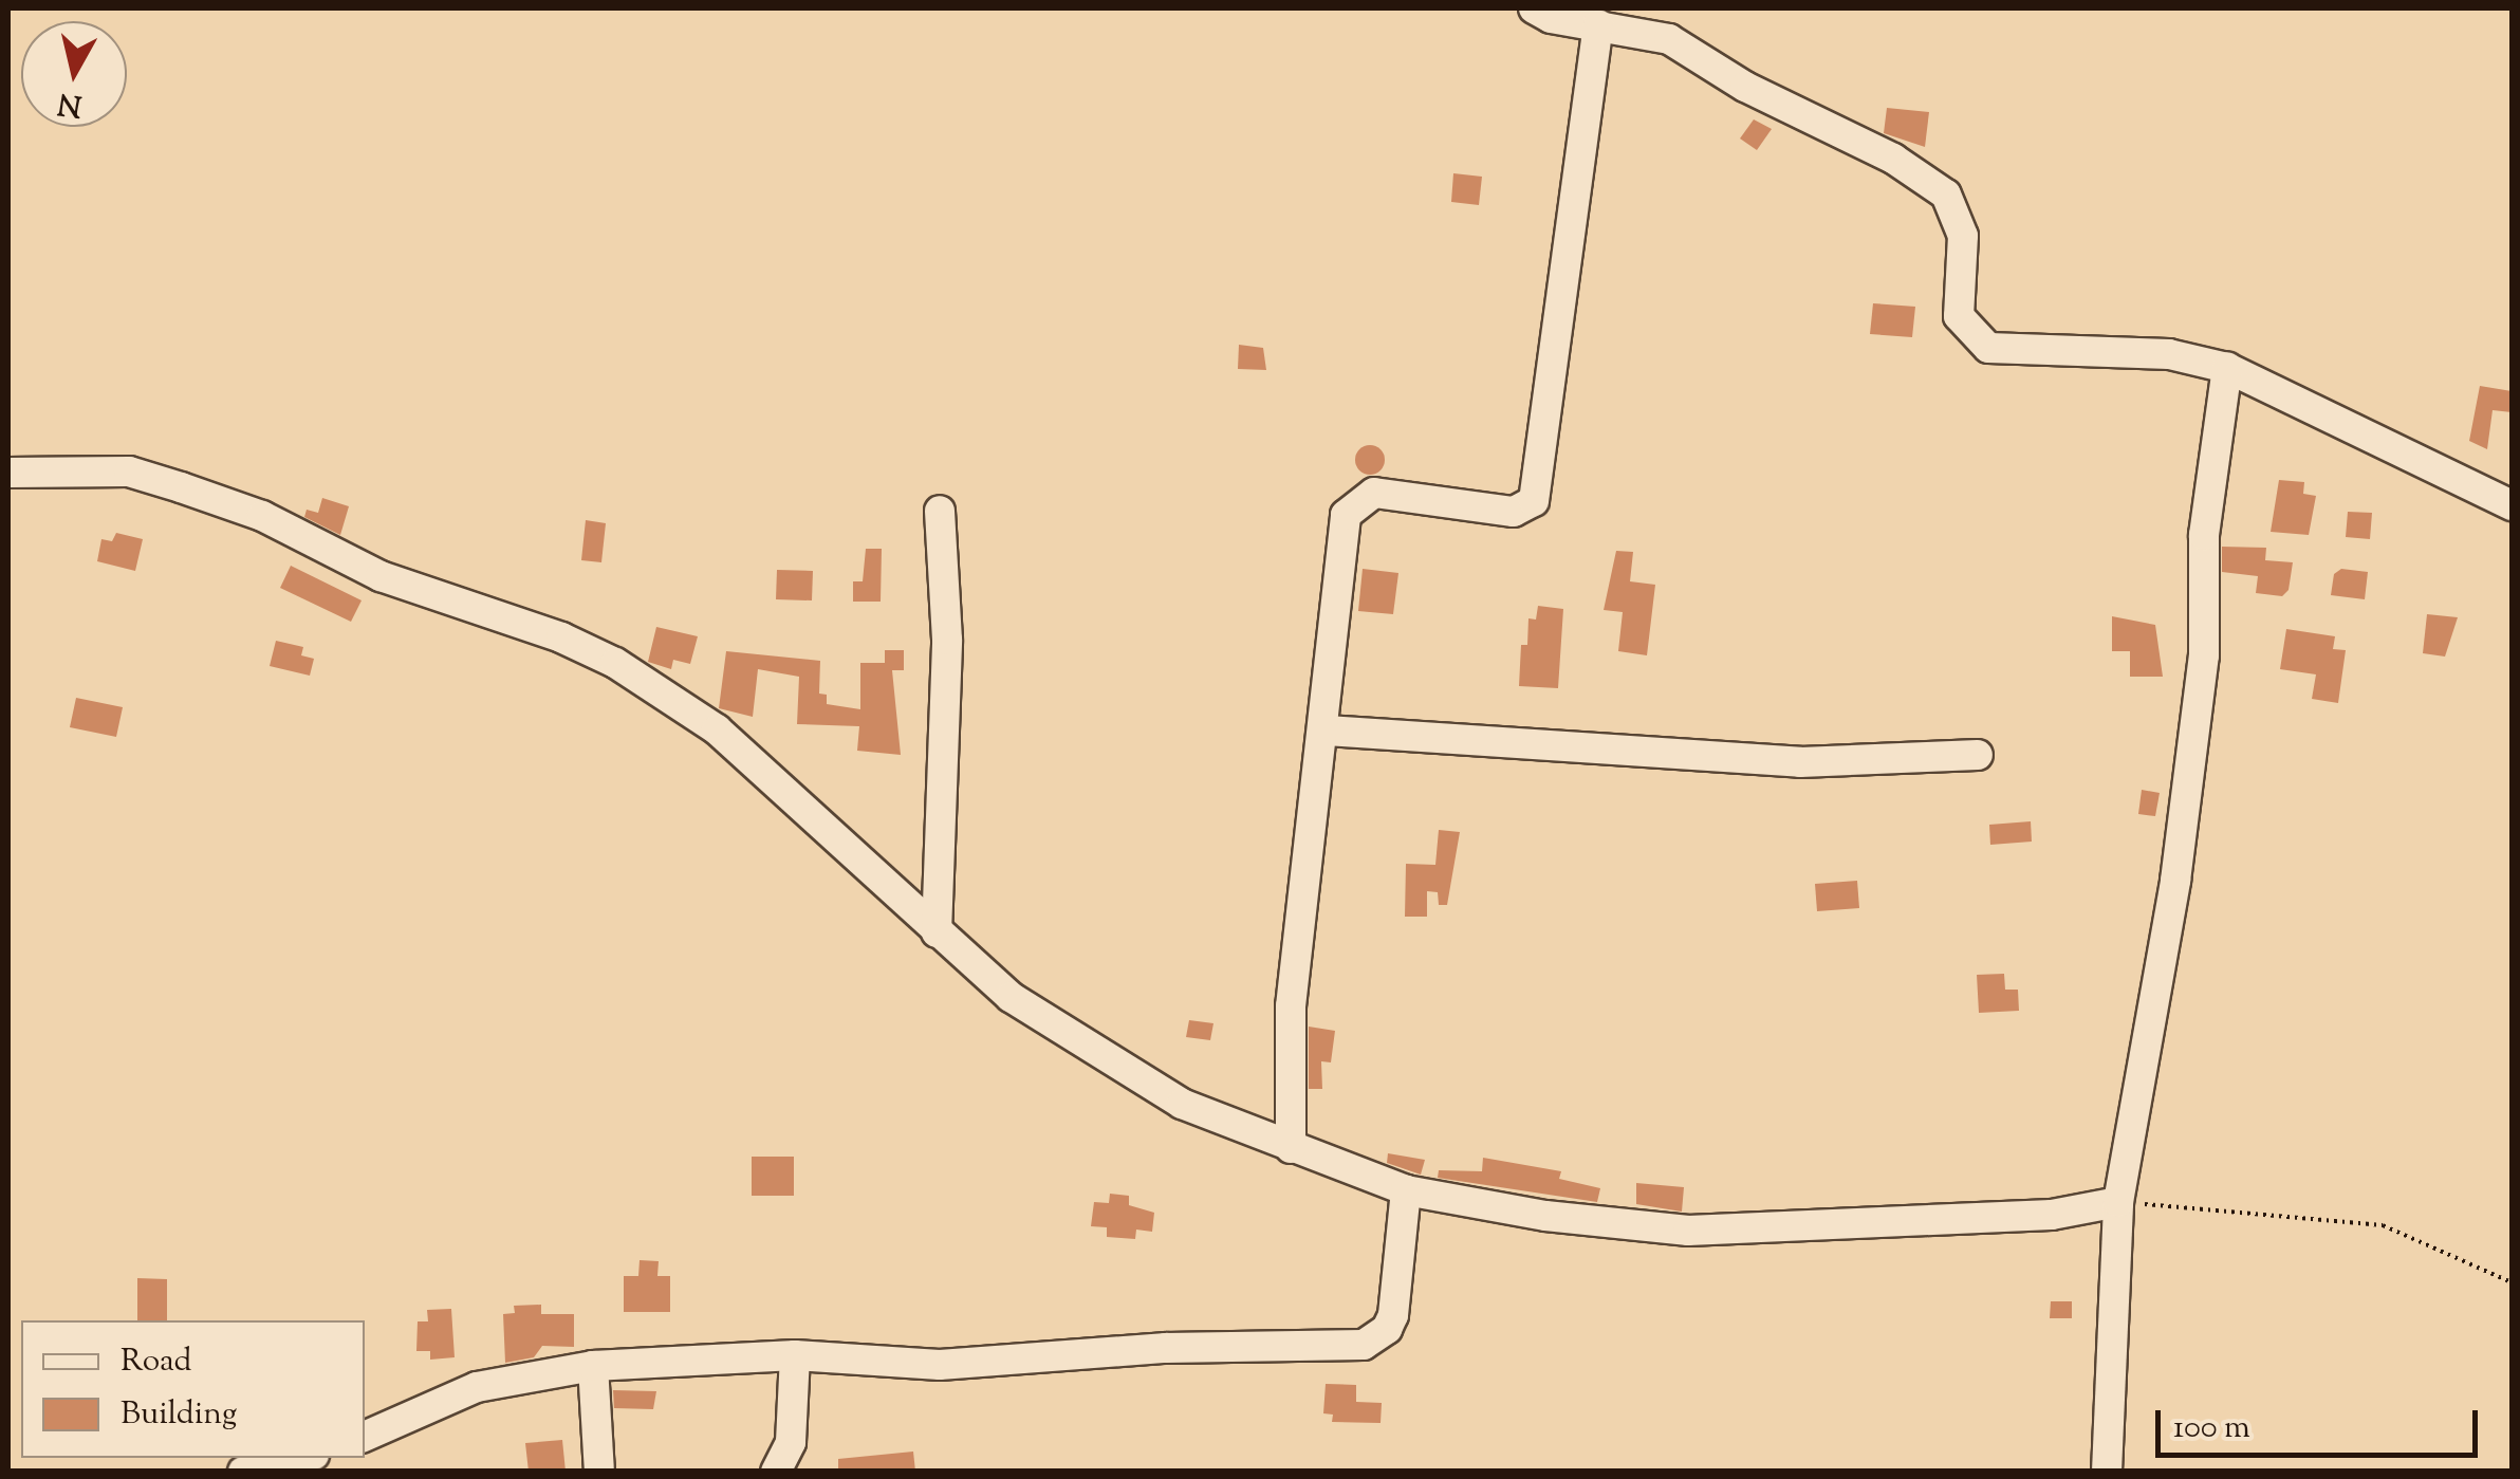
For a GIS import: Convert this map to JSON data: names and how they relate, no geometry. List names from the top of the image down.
{
  "legend": ["Road", "Building"],
  "scale_bar": "100 m",
  "north": "bottom"
}
